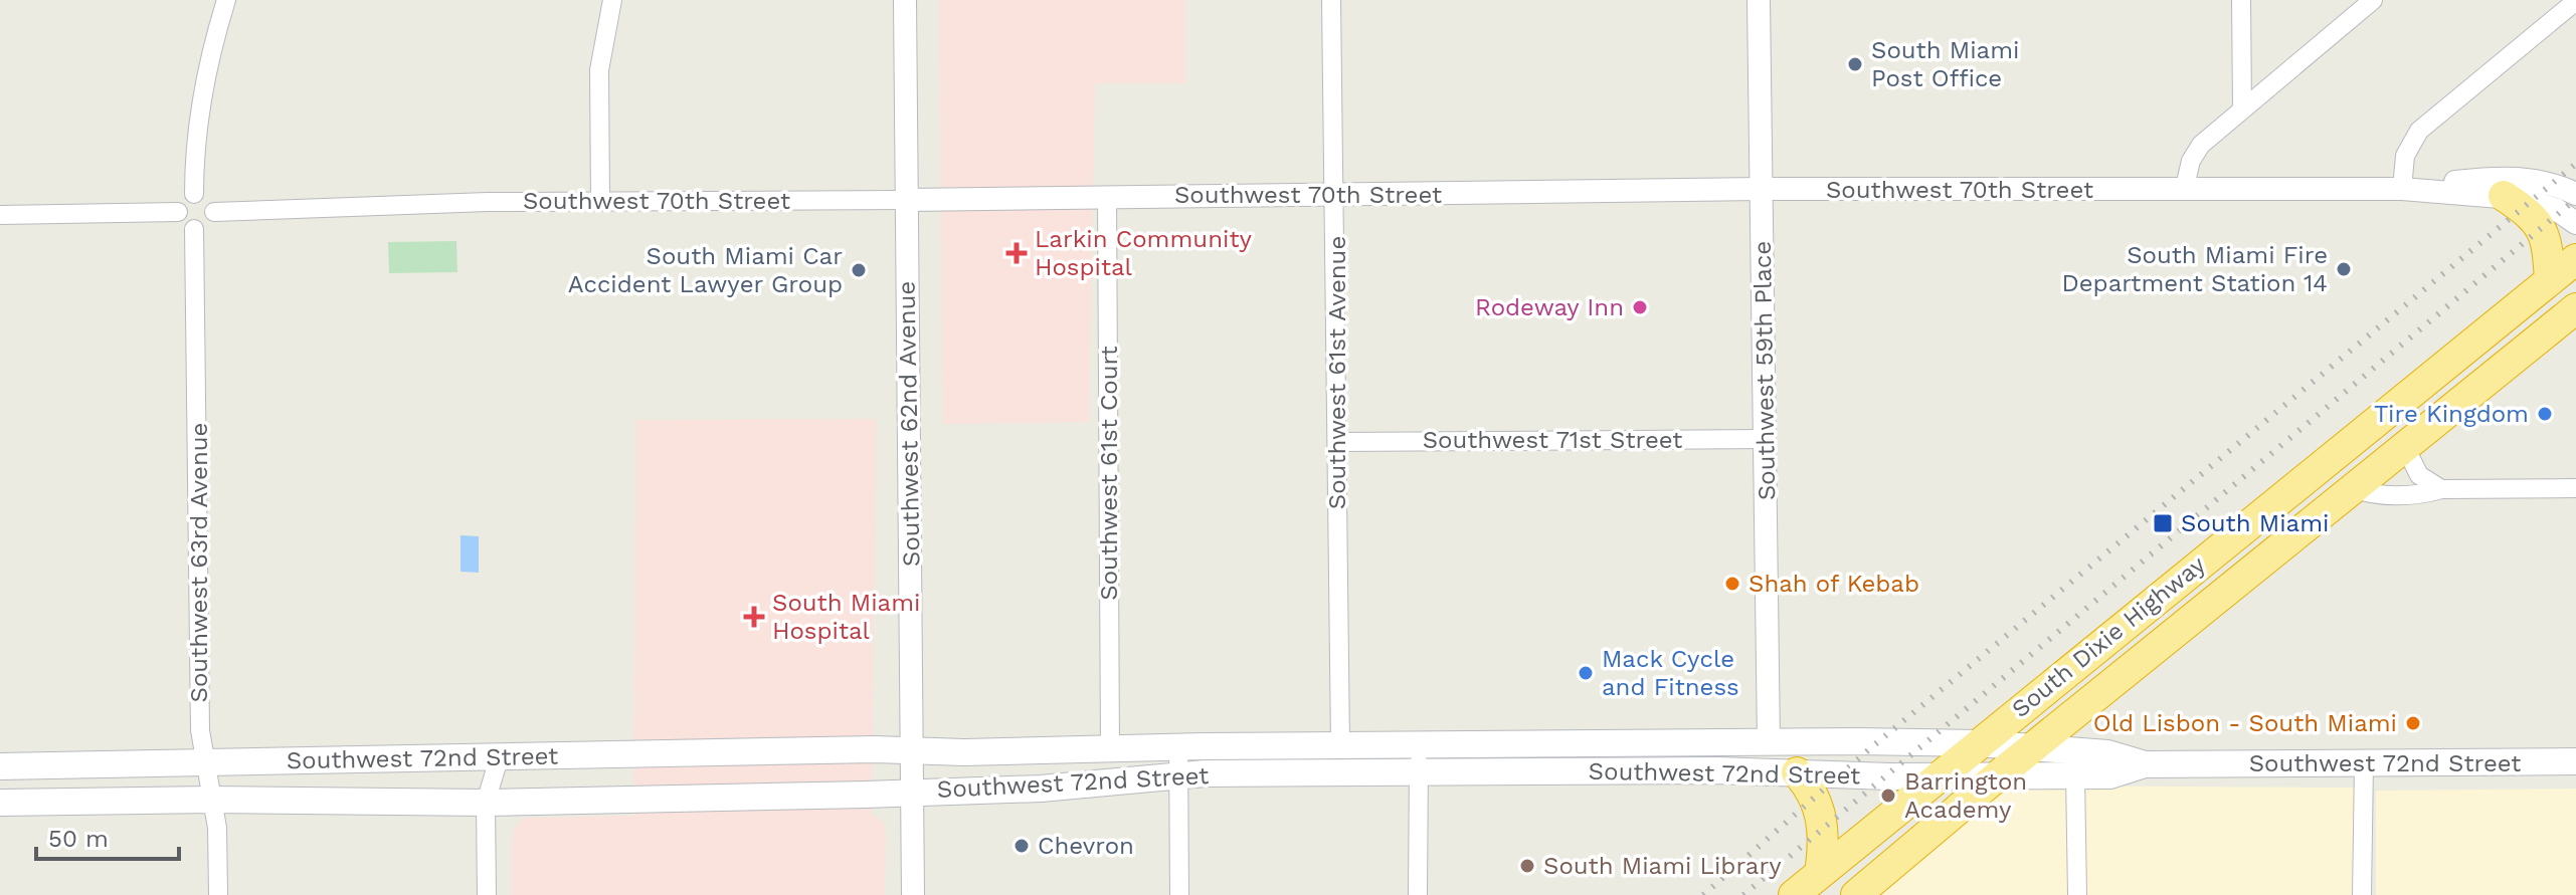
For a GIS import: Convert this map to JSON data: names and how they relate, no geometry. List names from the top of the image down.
{
  "streets": {
    "highway": ["South Dixie Highway"],
    "main road": ["Southwest 72nd Street"],
    "street": [
      "Southwest 70th Street",
      "Southwest 59th Place",
      "Southwest 61st Avenue",
      "Southwest 62nd Avenue",
      "Southwest 71st Street",
      "Southwest 61st Court",
      "Southwest 63rd Avenue"
    ]
  },
  "crossings": [
    ["Southwest 70th Street", "Southwest 59th Place"],
    ["Southwest 70th Street", "Southwest 61st Avenue"],
    ["Southwest 70th Street", "Southwest 62nd Avenue"],
    ["Southwest 70th Street", "Southwest 61st Court"],
    ["Southwest 70th Street", "Southwest 63rd Avenue"],
    ["Southwest 59th Place", "Southwest 71st Street"],
    ["Southwest 59th Place", "Southwest 72nd Street"],
    ["Southwest 61st Avenue", "Southwest 71st Street"],
    ["Southwest 61st Avenue", "Southwest 72nd Street"],
    ["Southwest 62nd Avenue", "Southwest 72nd Street"],
    ["Southwest 61st Court", "Southwest 72nd Street"],
    ["Southwest 63rd Avenue", "Southwest 72nd Street"],
    ["South Dixie Highway", "Southwest 72nd Street"]
  ],
  "places": {
    "other": [
      "South Miami Post Office",
      "South Miami Fire Department Station 14",
      "South Miami Car Accident Lawyer Group",
      "Rodeway Inn",
      "Tire Kingdom",
      "Shah of Kebab",
      "Mack Cycle and Fitness",
      "Old Lisbon - South Miami",
      "Barrington Academy",
      "Chevron",
      "South Miami Library"
    ],
    "health": ["Larkin Community Hospital", "South Miami Hospital"],
    "transit": ["South Miami"]
  },
  "scale_bar": "50 m"
}
